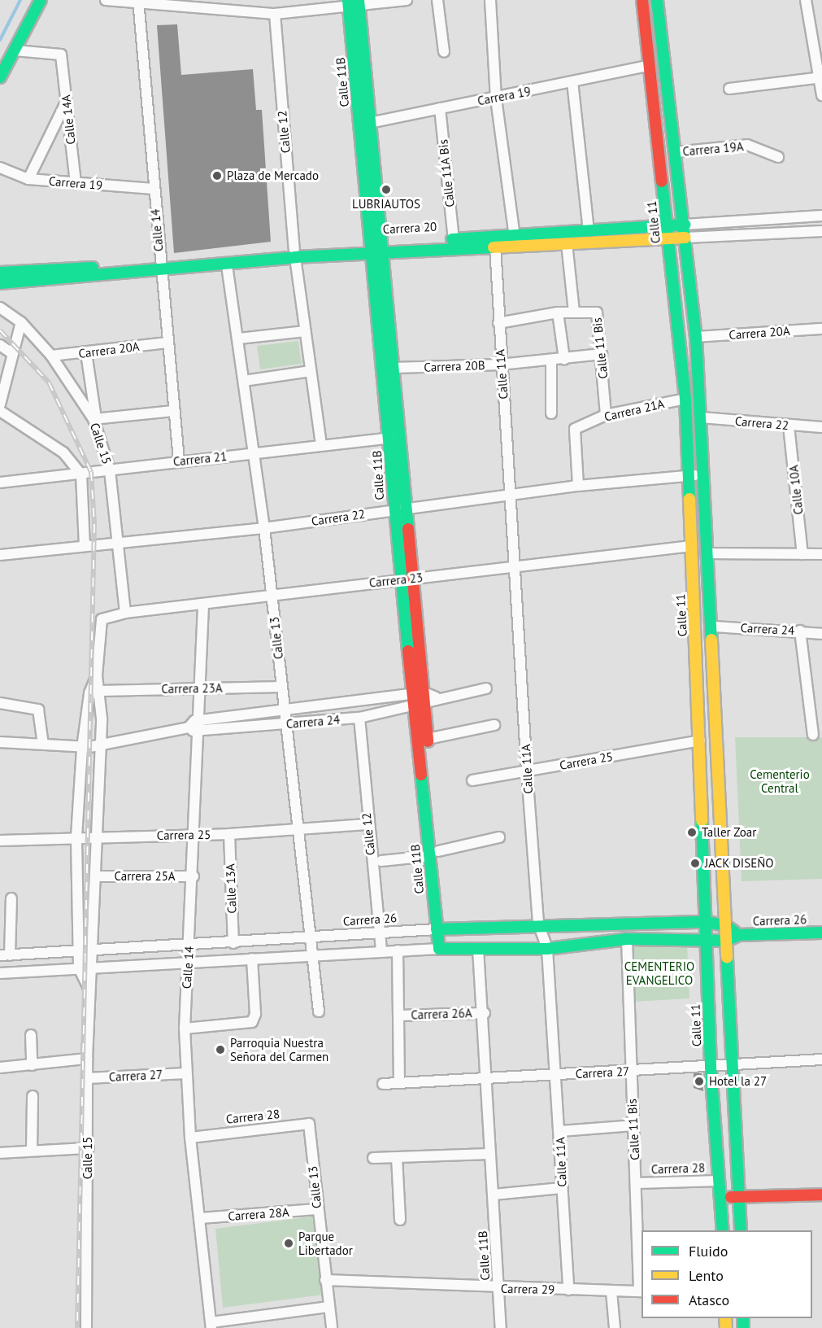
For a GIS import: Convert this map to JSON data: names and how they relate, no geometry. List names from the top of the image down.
{
  "streets": {
    "street": [
      "Calle 11B",
      "Carrera 19",
      "Calle 14A",
      "Calle 12",
      "Carrera 19A",
      "Calle 11A Bis",
      "Calle 11",
      "Carrera 20",
      "Calle 14",
      "Carrera 20A",
      "Calle 11 Bis",
      "Carrera 20B",
      "Calle 11A",
      "Carrera 21A",
      "Carrera 22",
      "Calle 15",
      "Carrera 21",
      "Calle 10A",
      "Carrera 23",
      "Carrera 24",
      "Calle 13",
      "Carrera 23A",
      "Carrera 25",
      "Carrera 25A",
      "Calle 13A",
      "Carrera 26",
      "Carrera 26A",
      "Carrera 27",
      "Carrera 28",
      "Carrera 28A",
      "Carrera 29"
    ]
  },
  "crossings": [
    ["Calle 11B", "Carrera 19"],
    ["Calle 11B", "Carrera 20"],
    ["Calle 11B", "Carrera 20B"],
    ["Calle 11B", "Carrera 22"],
    ["Calle 11B", "Carrera 21"],
    ["Calle 11B", "Carrera 23"],
    ["Calle 11B", "Carrera 24"],
    ["Calle 11B", "Carrera 26"],
    ["Calle 11B", "Carrera 26A"],
    ["Calle 11B", "Carrera 27"],
    ["Calle 11B", "Carrera 29"],
    ["Carrera 19", "Calle 14A"],
    ["Carrera 19", "Calle 11A Bis"],
    ["Carrera 19", "Calle 11"],
    ["Carrera 19", "Calle 14"],
    ["Calle 12", "Carrera 20"],
    ["Calle 12", "Carrera 21"],
    ["Calle 12", "Carrera 24"],
    ["Calle 12", "Carrera 25"],
    ["Calle 12", "Carrera 26"],
    ["Calle 11A Bis", "Carrera 20"],
    ["Calle 11", "Carrera 20"],
    ["Calle 11", "Carrera 21A"],
    ["Calle 11", "Carrera 22"],
    ["Calle 11", "Carrera 23"],
    ["Calle 11", "Carrera 25"],
    ["Calle 11", "Carrera 26"],
    ["Calle 11", "Carrera 27"],
    ["Calle 11", "Carrera 28"],
    ["Carrera 20", "Calle 14"],
    ["Carrera 20", "Calle 11 Bis"],
    ["Carrera 20", "Calle 11A"],
    ["Carrera 20", "Calle 13"],
    ["Calle 14", "Carrera 20A"],
    ["Calle 14", "Carrera 21"],
    ["Calle 14", "Carrera 23"],
    ["Calle 14", "Carrera 24"],
    ["Calle 14", "Carrera 23A"],
    ["Calle 14", "Carrera 25"],
    ["Calle 14", "Carrera 25A"],
    ["Calle 14", "Carrera 26"],
    ["Calle 14", "Carrera 27"],
    ["Calle 14", "Carrera 28"],
    ["Calle 14", "Carrera 28A"],
    ["Carrera 20A", "Calle 15"],
    ["Calle 11 Bis", "Carrera 20B"],
    ["Calle 11 Bis", "Carrera 21A"],
    ["Calle 11 Bis", "Carrera 26"],
    ["Calle 11 Bis", "Carrera 27"],
    ["Calle 11 Bis", "Carrera 28"],
    ["Calle 11 Bis", "Carrera 29"],
    ["Carrera 20B", "Calle 11A"],
    ["Calle 11A", "Carrera 22"],
    ["Calle 11A", "Carrera 23"],
    ["Calle 11A", "Carrera 25"],
    ["Calle 11A", "Carrera 26"],
    ["Calle 11A", "Carrera 27"],
    ["Calle 11A", "Carrera 29"],
    ["Carrera 21A", "Carrera 22"],
    ["Carrera 22", "Calle 15"],
    ["Carrera 22", "Calle 10A"],
    ["Carrera 22", "Calle 13"],
    ["Calle 15", "Carrera 21"],
    ["Calle 15", "Carrera 23"],
    ["Calle 15", "Carrera 24"],
    ["Calle 15", "Carrera 23A"],
    ["Calle 15", "Carrera 25"],
    ["Calle 15", "Carrera 25A"],
    ["Calle 15", "Carrera 26"],
    ["Calle 15", "Carrera 27"],
    ["Carrera 21", "Calle 13"],
    ["Carrera 23", "Calle 13"],
    ["Carrera 24", "Calle 13"],
    ["Calle 13", "Carrera 23A"],
    ["Calle 13", "Carrera 25"],
    ["Calle 13", "Carrera 26"],
    ["Calle 13", "Carrera 28"],
    ["Calle 13", "Carrera 28A"],
    ["Calle 13", "Carrera 29"],
    ["Carrera 25", "Calle 13A"],
    ["Calle 13A", "Carrera 26"]
  ],
  "parks": ["Cementerio Central", "CEMENTERIO EVANGELICO"],
  "places": [
    "Plaza de Mercado",
    "LUBRIAUTOS",
    "Taller Zoar",
    "JACK DISEÑO",
    "Parroquia Nuestra Señora del Carmen",
    "Hotel la 27",
    "Parque Libertador"
  ],
  "legend": ["Fluido", "Lento", "Atasco"]
}
